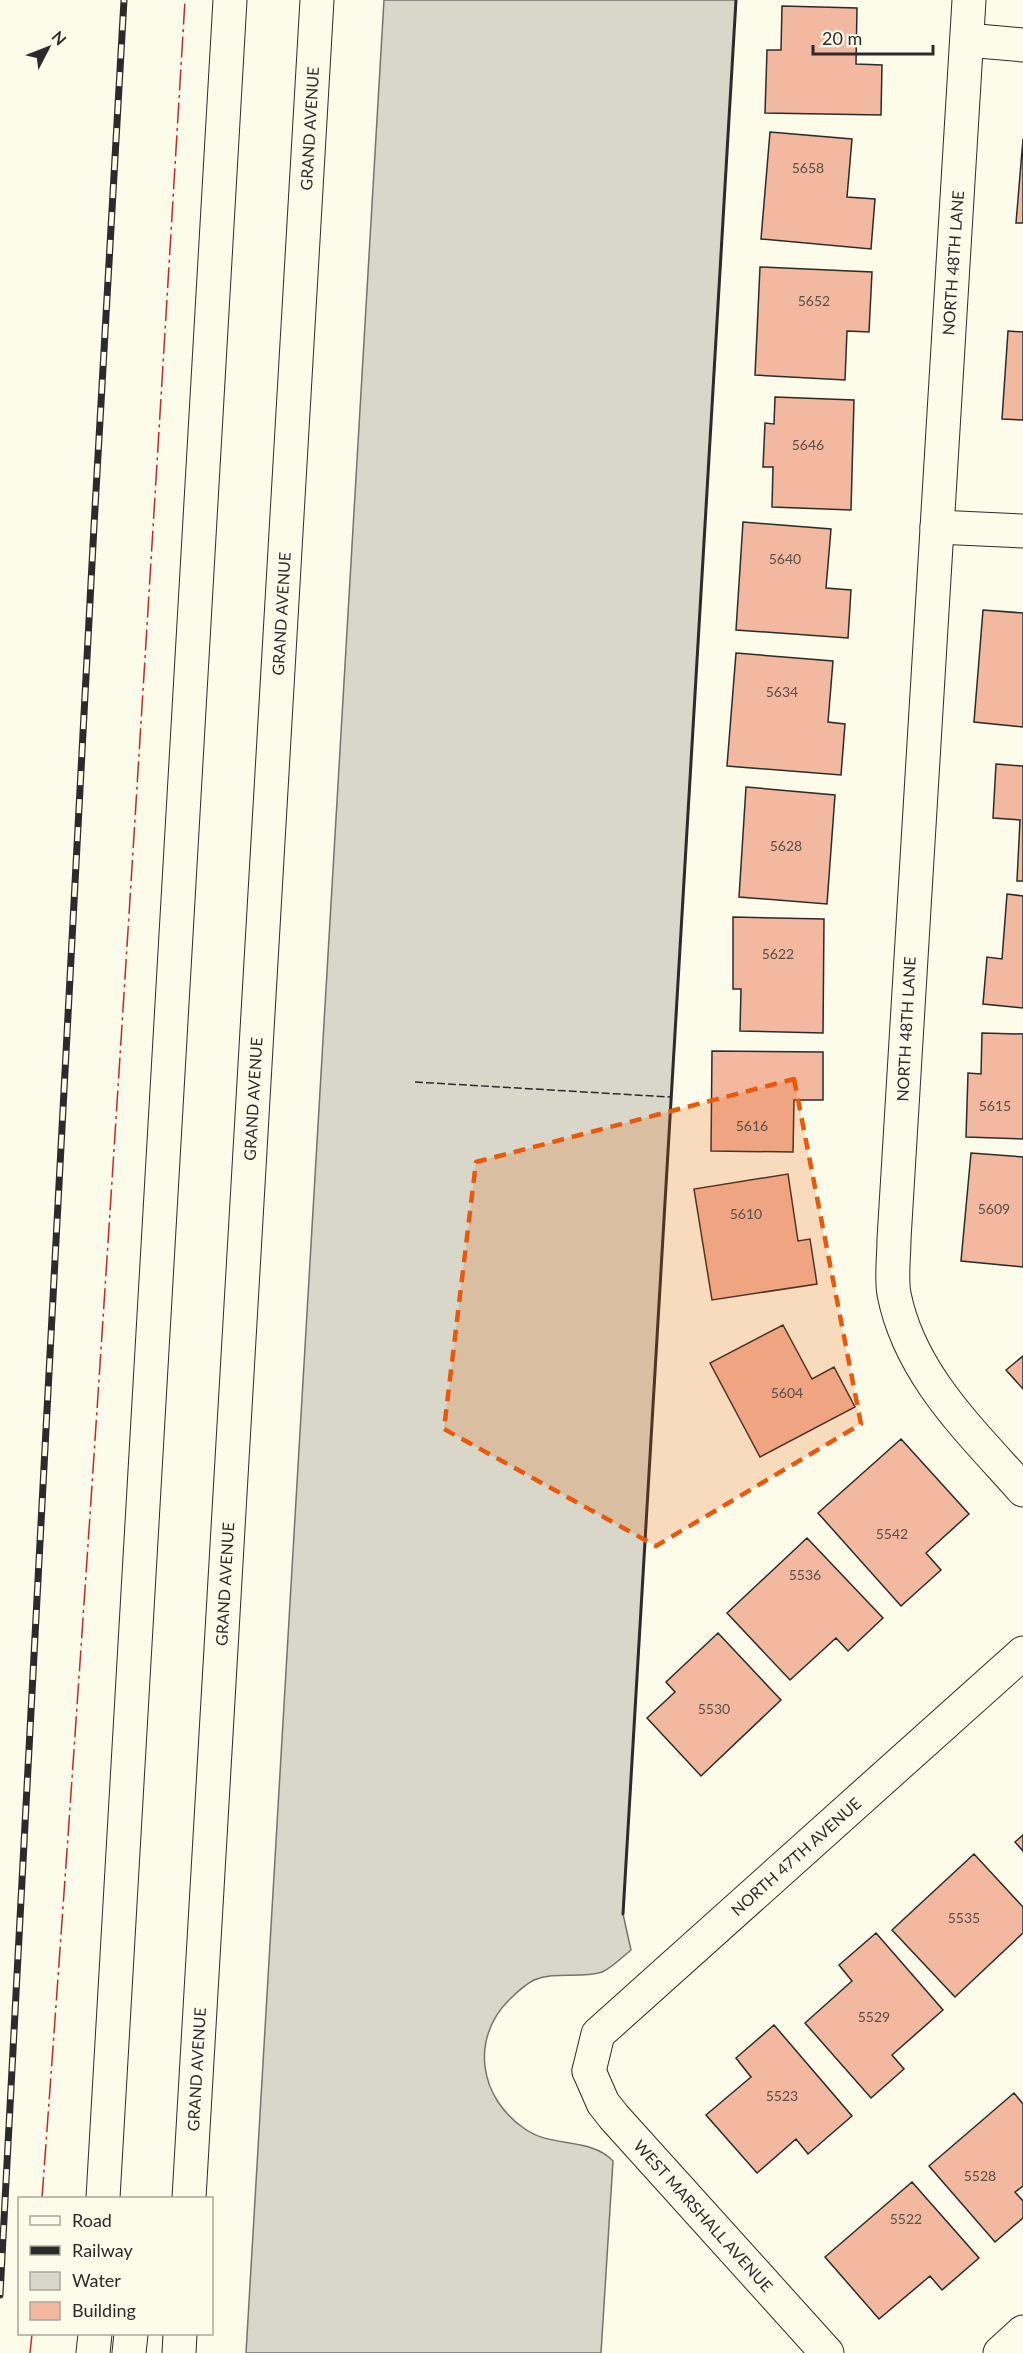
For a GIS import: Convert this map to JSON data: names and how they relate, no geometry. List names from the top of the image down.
{
  "streets": {
    "main road": [
      "GRAND AVENUE",
      "NORTH 48TH LANE",
      "NORTH 47TH AVENUE",
      "WEST MARSHALL AVENUE"
    ]
  },
  "crossings": [
    ["NORTH 47TH AVENUE", "WEST MARSHALL AVENUE"]
  ],
  "house_numbers": [
    "5658",
    "5652",
    "5646",
    "5640",
    "5634",
    "5628",
    "5622",
    "5615",
    "5616",
    "5609",
    "5610",
    "5604",
    "5542",
    "5536",
    "5530",
    "5535",
    "5529",
    "5523",
    "5528",
    "5522"
  ],
  "legend": [
    "Road",
    "Railway",
    "Water",
    "Building"
  ],
  "scale_bar": "20 m",
  "north": "top right"
}
